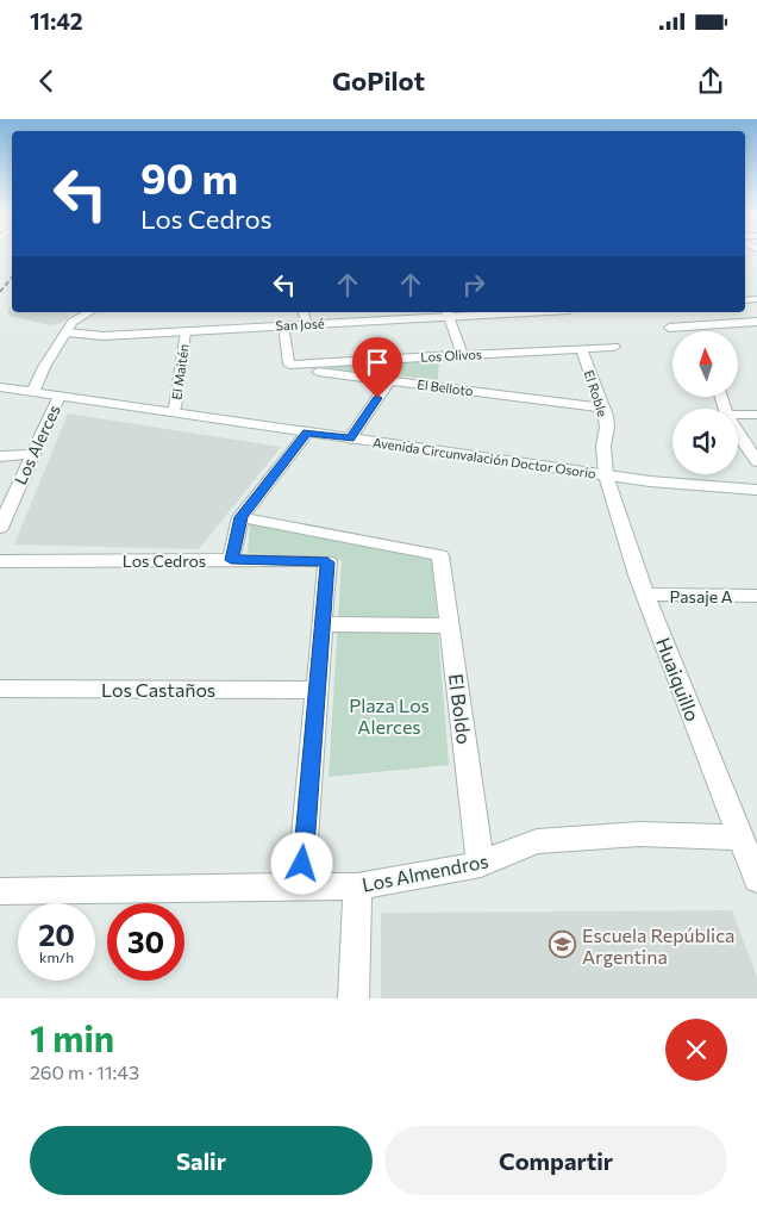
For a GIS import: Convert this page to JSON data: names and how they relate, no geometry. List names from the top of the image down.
{
  "streets": {
    "street": [
      "San José",
      "Los Olivos",
      "El Maitén",
      "El Belloto",
      "El Roble",
      "Los Alerces",
      "Avenida Circunvalación Doctor Osorio",
      "Los Cedros",
      "Pasaje A",
      "Huaiquillo",
      "Los Castaños",
      "El Boldo",
      "Los Almendros"
    ]
  },
  "crossings": [
    ["San José", "El Maitén"],
    ["San José", "Los Alerces"],
    ["Los Olivos", "El Belloto"],
    ["Los Olivos", "El Roble"],
    ["El Maitén", "Avenida Circunvalación Doctor Osorio"],
    ["El Belloto", "El Roble"],
    ["El Roble", "Avenida Circunvalación Doctor Osorio"],
    ["El Roble", "Huaiquillo"],
    ["Los Alerces", "Avenida Circunvalación Doctor Osorio"],
    ["Avenida Circunvalación Doctor Osorio", "Huaiquillo"],
    ["Pasaje A", "Huaiquillo"],
    ["Huaiquillo", "Los Almendros"],
    ["El Boldo", "Los Almendros"]
  ],
  "parks": ["Plaza Los Alerces"],
  "places": {
    "school or university": ["Escuela República Argentina"]
  },
  "north": "top",
  "page": {
    "status": "11:42",
    "header": "GoPilot",
    "turn": ["90 m", "Los Cedros"],
    "speed": "20 km/h",
    "limit": "30",
    "heading": ["1 min", "260 m · 11:43"],
    "buttons": ["Salir", "Compartir"]
  }
}
